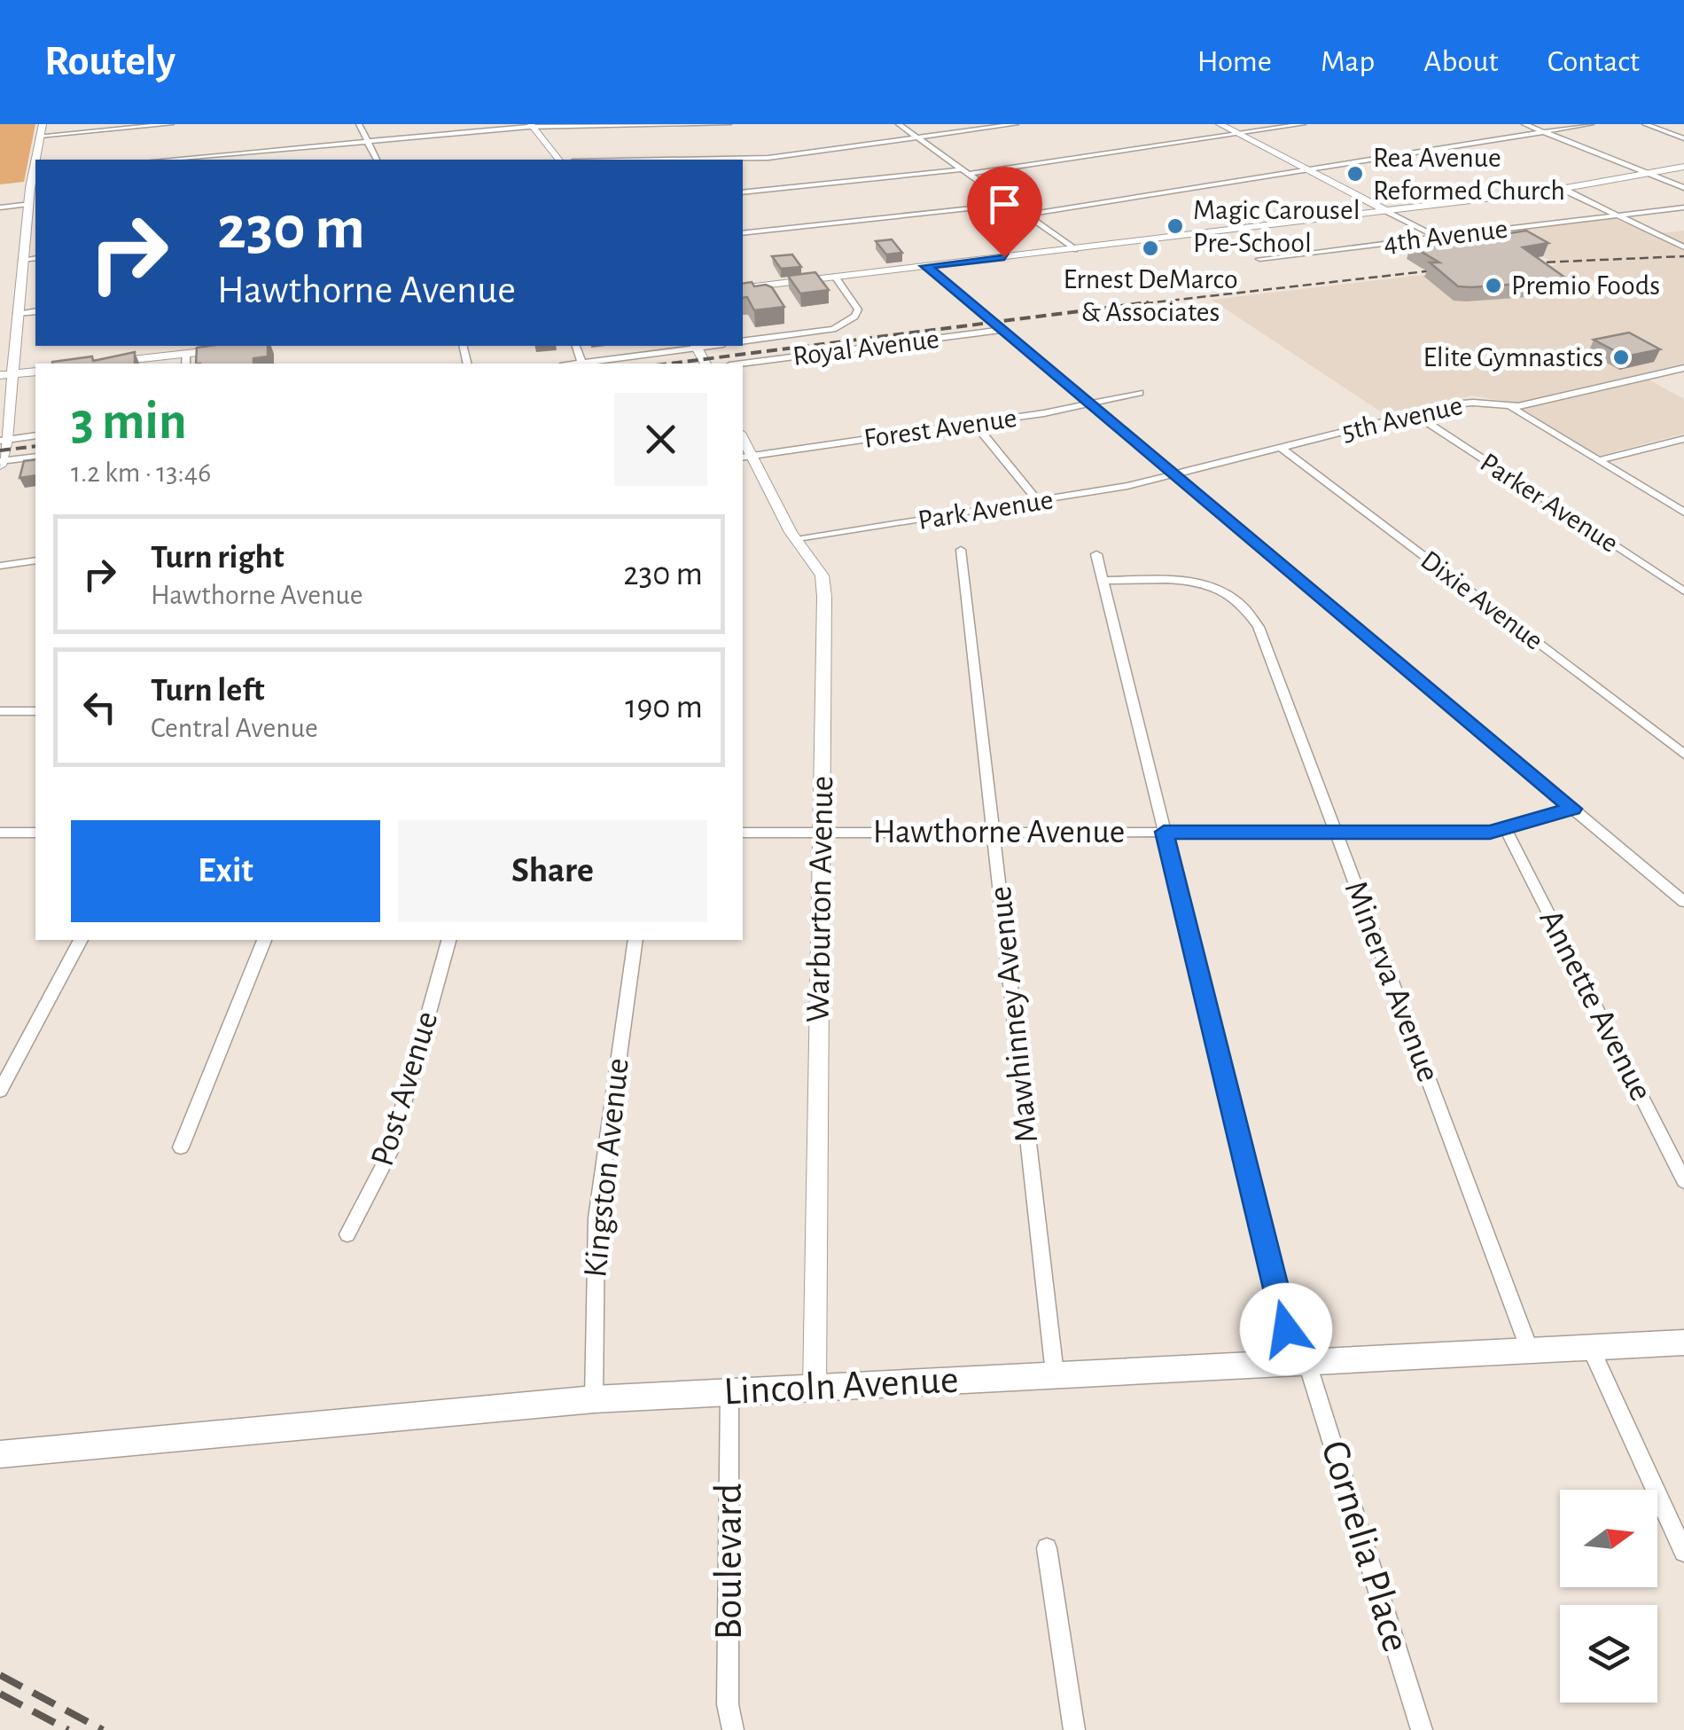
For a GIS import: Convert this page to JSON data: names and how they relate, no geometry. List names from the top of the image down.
{
  "streets": {
    "main road": ["Lincoln Avenue"],
    "street": [
      "4th Avenue",
      "Royal Avenue",
      "5th Avenue",
      "Forest Avenue",
      "Parker Avenue",
      "Park Avenue",
      "Dixie Avenue",
      "Hawthorne Avenue",
      "Warburton Avenue",
      "Minerva Avenue",
      "Annette Avenue",
      "Mawhinney Avenue",
      "Post Avenue",
      "Kingston Avenue",
      "Cornelia Place",
      "Boulevard"
    ]
  },
  "crossings": [
    ["5th Avenue", "Parker Avenue"],
    ["5th Avenue", "Park Avenue"],
    ["5th Avenue", "Dixie Avenue"],
    ["Forest Avenue", "Warburton Avenue"],
    ["Park Avenue", "Warburton Avenue"],
    ["Hawthorne Avenue", "Warburton Avenue"],
    ["Hawthorne Avenue", "Minerva Avenue"],
    ["Hawthorne Avenue", "Annette Avenue"],
    ["Hawthorne Avenue", "Mawhinney Avenue"],
    ["Hawthorne Avenue", "Cornelia Place"],
    ["Warburton Avenue", "Lincoln Avenue"],
    ["Minerva Avenue", "Lincoln Avenue"],
    ["Minerva Avenue", "Cornelia Place"],
    ["Mawhinney Avenue", "Lincoln Avenue"],
    ["Kingston Avenue", "Lincoln Avenue"],
    ["Lincoln Avenue", "Cornelia Place"],
    ["Lincoln Avenue", "Boulevard"]
  ],
  "places": [
    "Rea Avenue Reformed Church",
    "Magic Carousel Pre-School",
    "Ernest DeMarco & Associates",
    "Premio Foods",
    "Elite Gymnastics"
  ],
  "north": "right",
  "page": {
    "header": "Routely",
    "nav": [
      "Home",
      "Map",
      "About",
      "Contact"
    ],
    "turn": ["230 m", "Hawthorne Avenue"],
    "heading": ["3 min", "1.2 km · 13:46"],
    "list": [
      {
        "name": "Turn right",
        "note": "Hawthorne Avenue",
        "value": "230 m"
      },
      {
        "name": "Turn left",
        "note": "Central Avenue",
        "value": "190 m"
      }
    ],
    "buttons": ["Exit", "Share"]
  }
}
